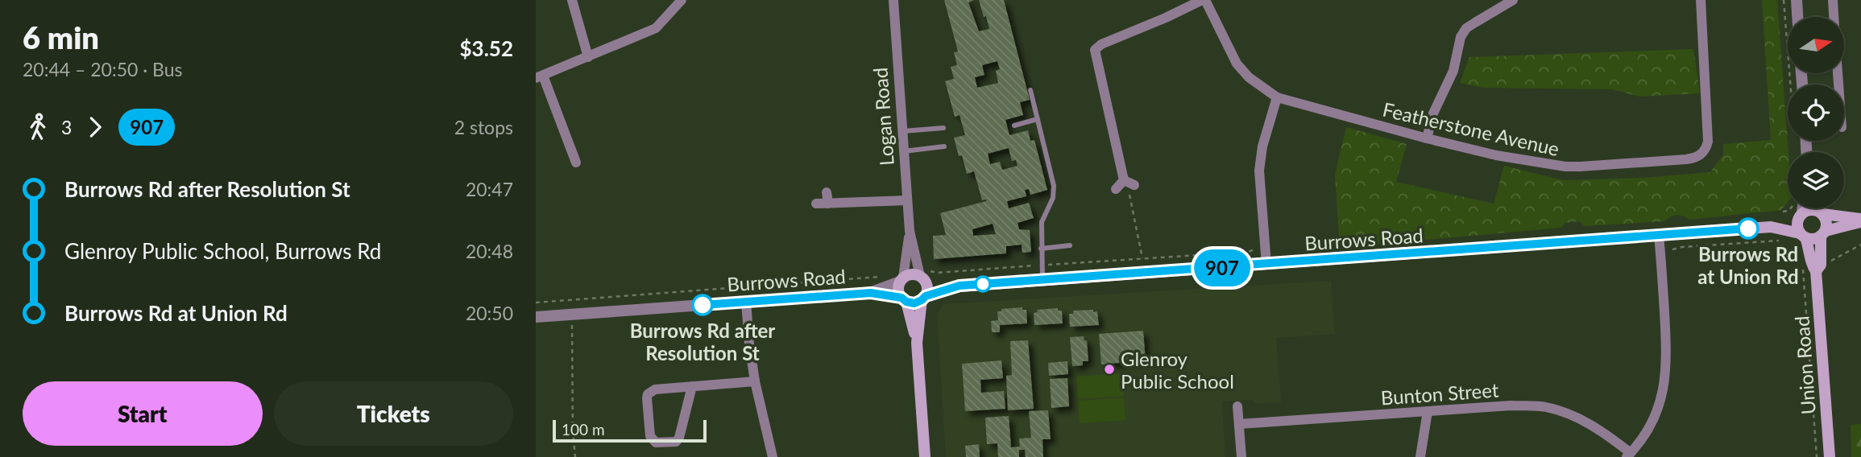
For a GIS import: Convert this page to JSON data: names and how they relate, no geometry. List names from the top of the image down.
{
  "streets": {
    "main road": ["Burrows Road", "Union Road"],
    "street": ["Logan Road", "Featherstone Avenue", "Bunton Street"]
  },
  "crossings": [
    ["Logan Road", "Burrows Road"],
    ["Burrows Road", "Union Road"]
  ],
  "places": ["Burrows Rd at Union Rd", "Burrows Rd after Resolution St", "Glenroy Public School"],
  "lines": ["bus line 907"],
  "scale_bar": "100 m",
  "north": "right",
  "page": {
    "heading": ["6 min", "20:44 – 20:50 · Bus", "$3.52"],
    "on_map": "907",
    "legs": ["3", "907", "2 stops"],
    "list": [
      {
        "name": "Burrows Rd after Resolution St",
        "value": "20:47"
      },
      {
        "name": "Glenroy Public School, Burrows Rd",
        "value": "20:48"
      },
      {
        "name": "Burrows Rd at Union Rd",
        "value": "20:50"
      }
    ],
    "buttons": ["Start", "Tickets"],
    "scale": "100 m"
  }
}
